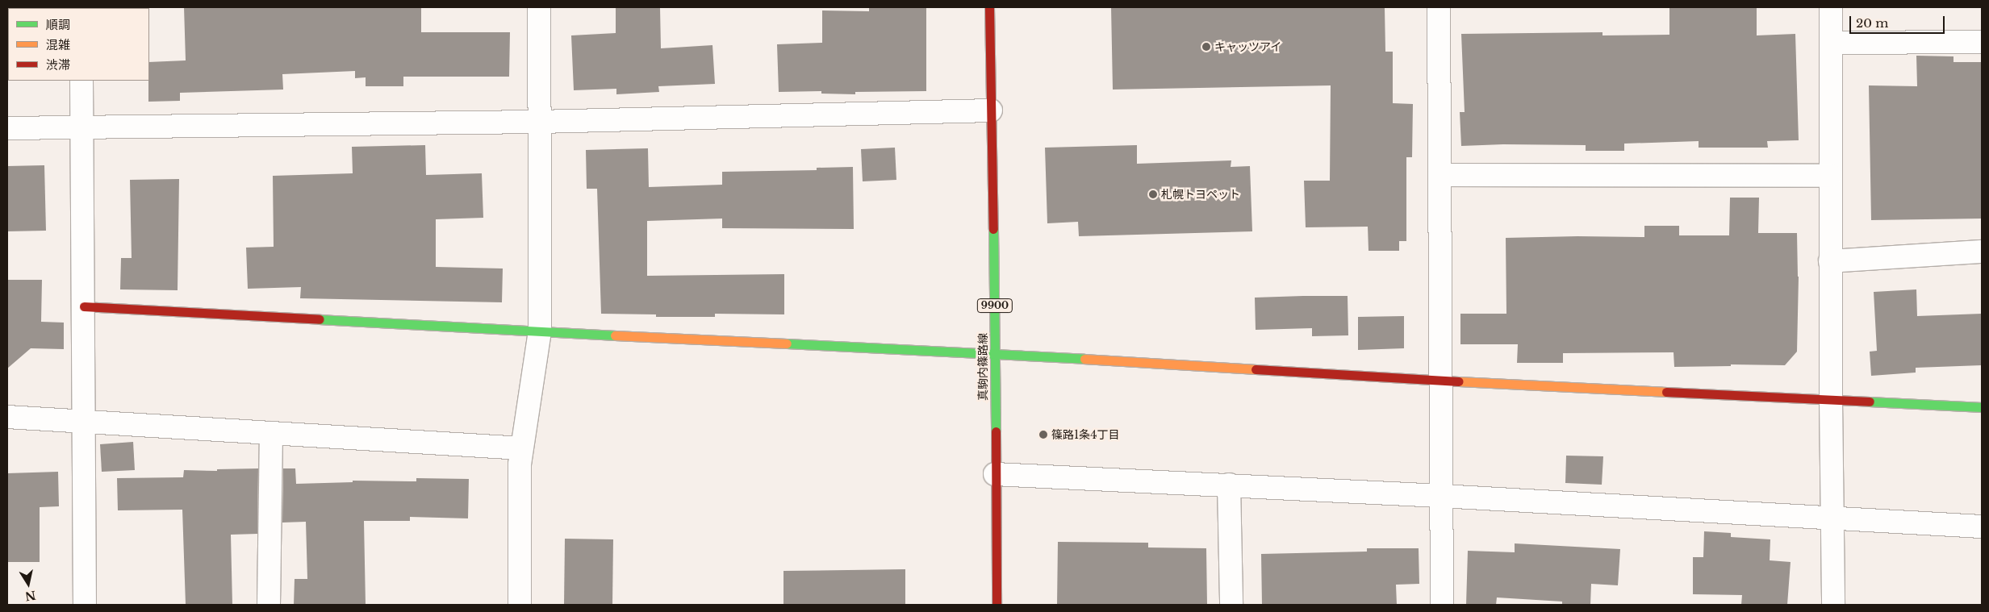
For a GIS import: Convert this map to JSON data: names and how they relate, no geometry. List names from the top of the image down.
{
  "streets": {
    "street": ["9900", "真駒内篠路線"]
  },
  "places": ["キャッツアイ", "札幌トヨペット", "篠路1条4丁目"],
  "legend": ["順調", "混雑", "渋滞"],
  "scale_bar": "20 m",
  "north": "bottom"
}
